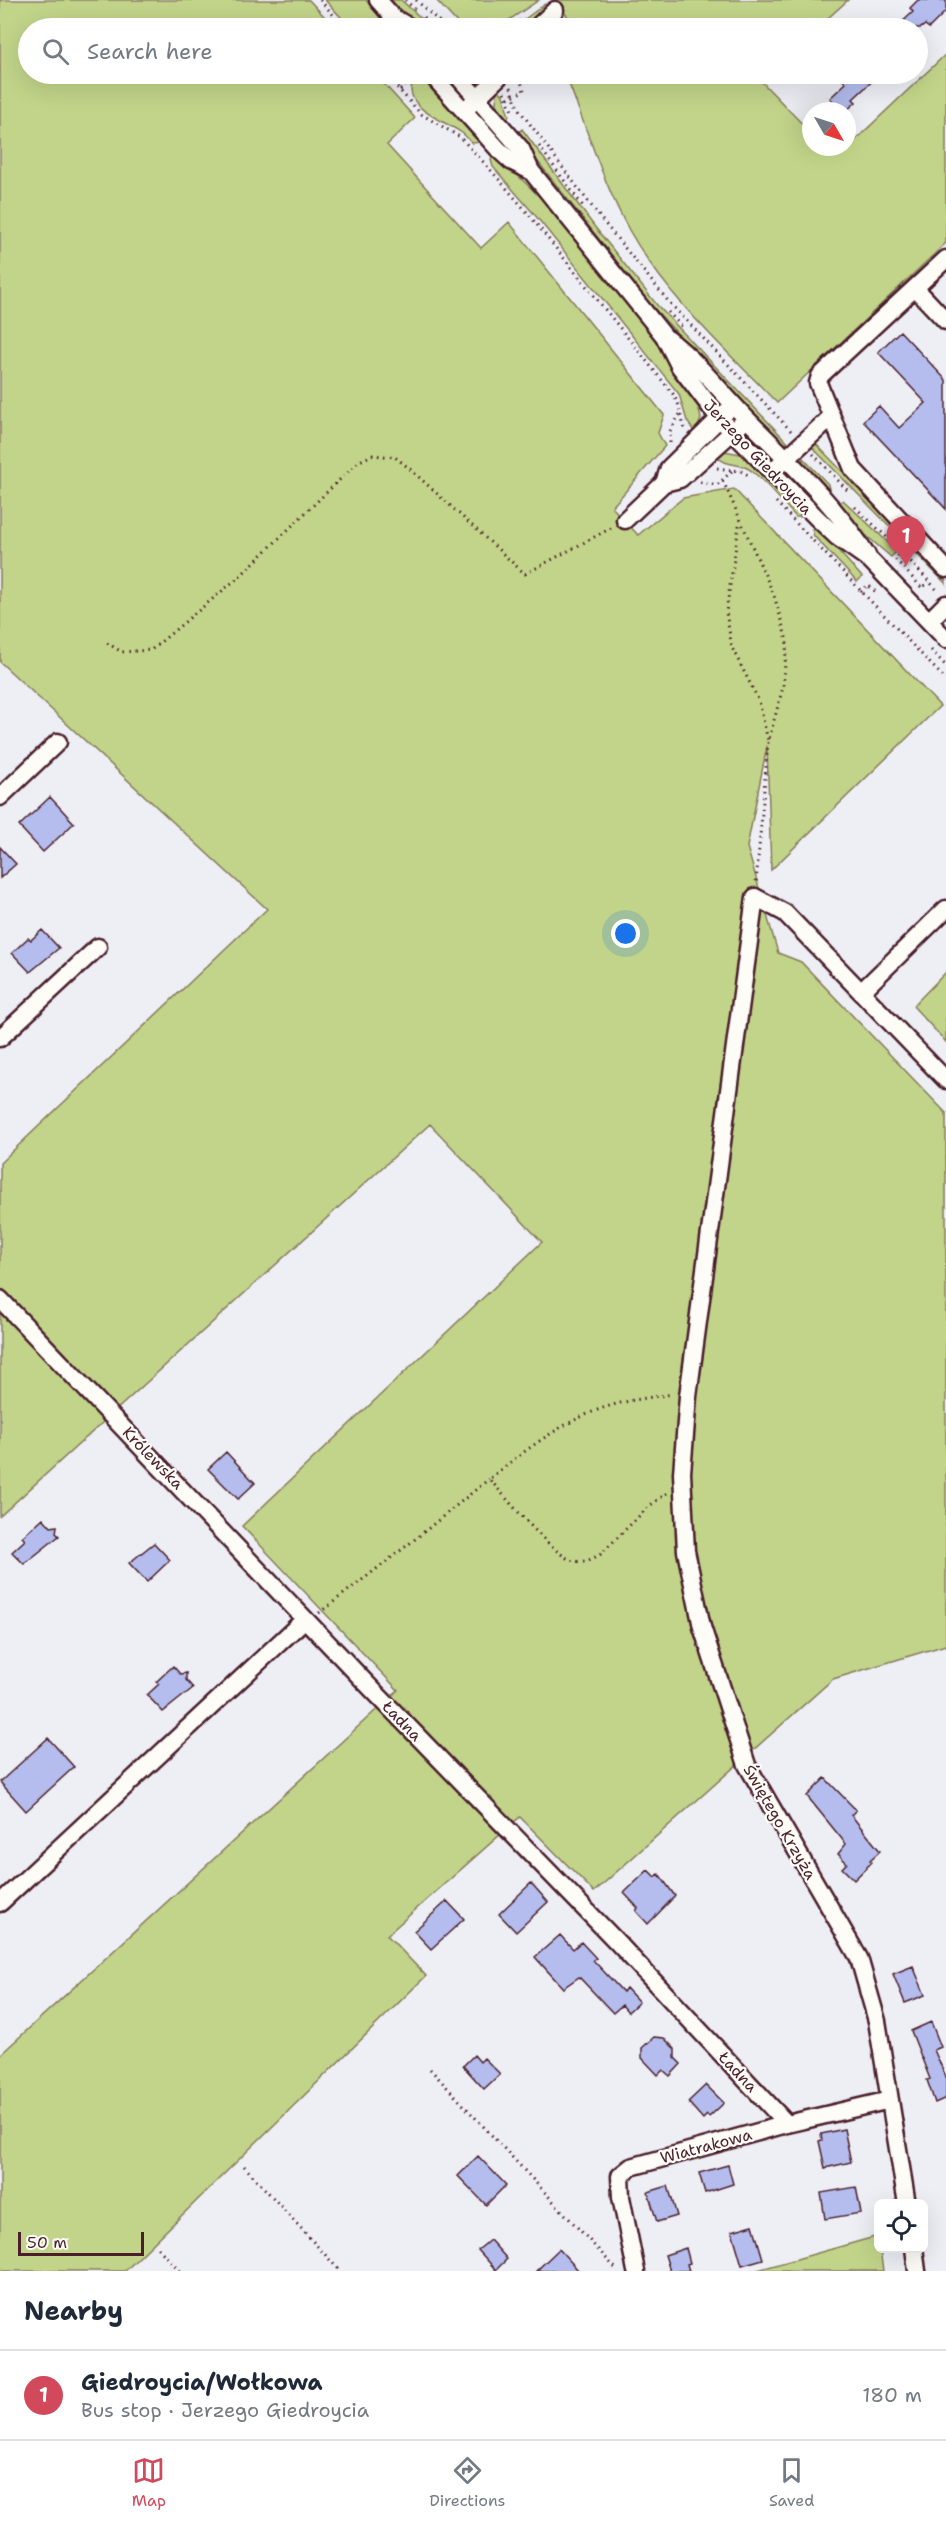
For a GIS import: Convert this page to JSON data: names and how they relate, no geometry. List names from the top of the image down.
{
  "streets": {
    "street": [
      "Jerzego Giedroycia",
      "Królewska",
      "Ładna",
      "Świętego Krzyża",
      "Wiatrakowa"
    ]
  },
  "crossings": [
    ["Królewska", "Ładna"],
    ["Ładna", "Wiatrakowa"],
    ["Świętego Krzyża", "Wiatrakowa"]
  ],
  "scale_bar": "50 m",
  "north": "bottom right",
  "page": {
    "search": "Search here",
    "pins": "1",
    "scale": "50 m",
    "heading": "Nearby",
    "list": [
      {
        "mark": "1",
        "name": "Giedroycia/Wołkowa",
        "note": "Bus stop · Jerzego Giedroycia",
        "value": "180 m"
      }
    ],
    "nav": ["Map", "Directions", "Saved"]
  }
}
